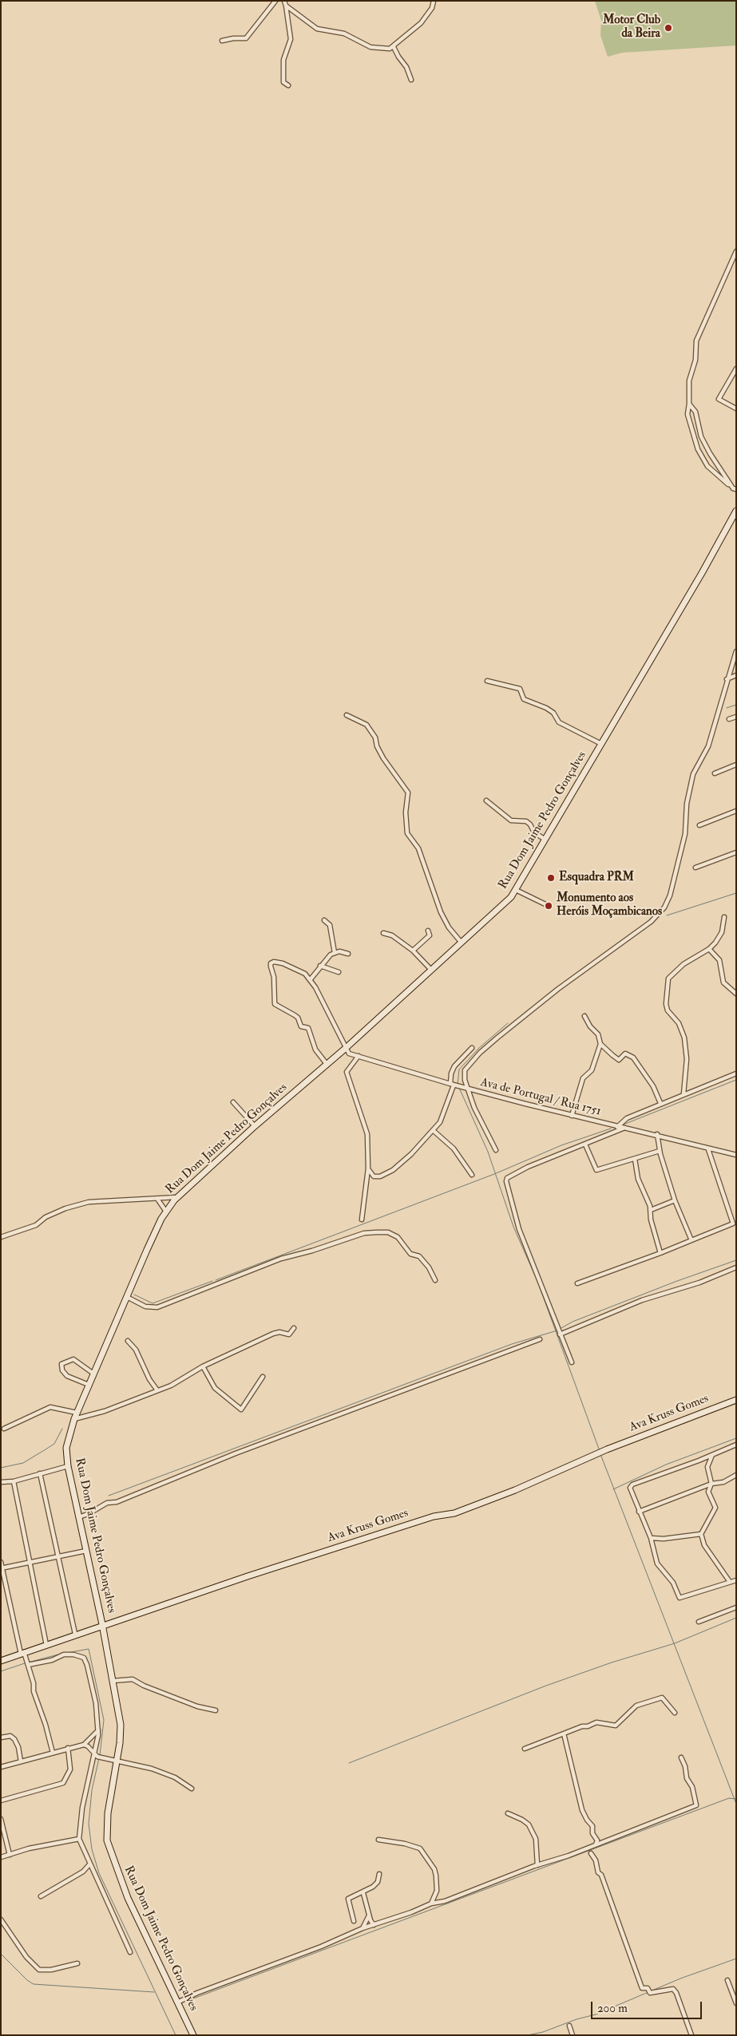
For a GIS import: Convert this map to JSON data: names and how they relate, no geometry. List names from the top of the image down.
{
  "streets": {
    "main road": ["Rua Dom Jaime Pedro Gonçalves", "Ava Kruss Gomes"],
    "street": ["Ava de Portugal / Rua 1751"]
  },
  "crossings": [
    ["Rua Dom Jaime Pedro Gonçalves", "Ava de Portugal / Rua 1751"],
    ["Rua Dom Jaime Pedro Gonçalves", "Ava Kruss Gomes"]
  ],
  "places": ["Motor Club da Beira", "Esquadra PRM", "Monumento aos Heróis Moçambicanos"],
  "scale_bar": "200 m"
}
